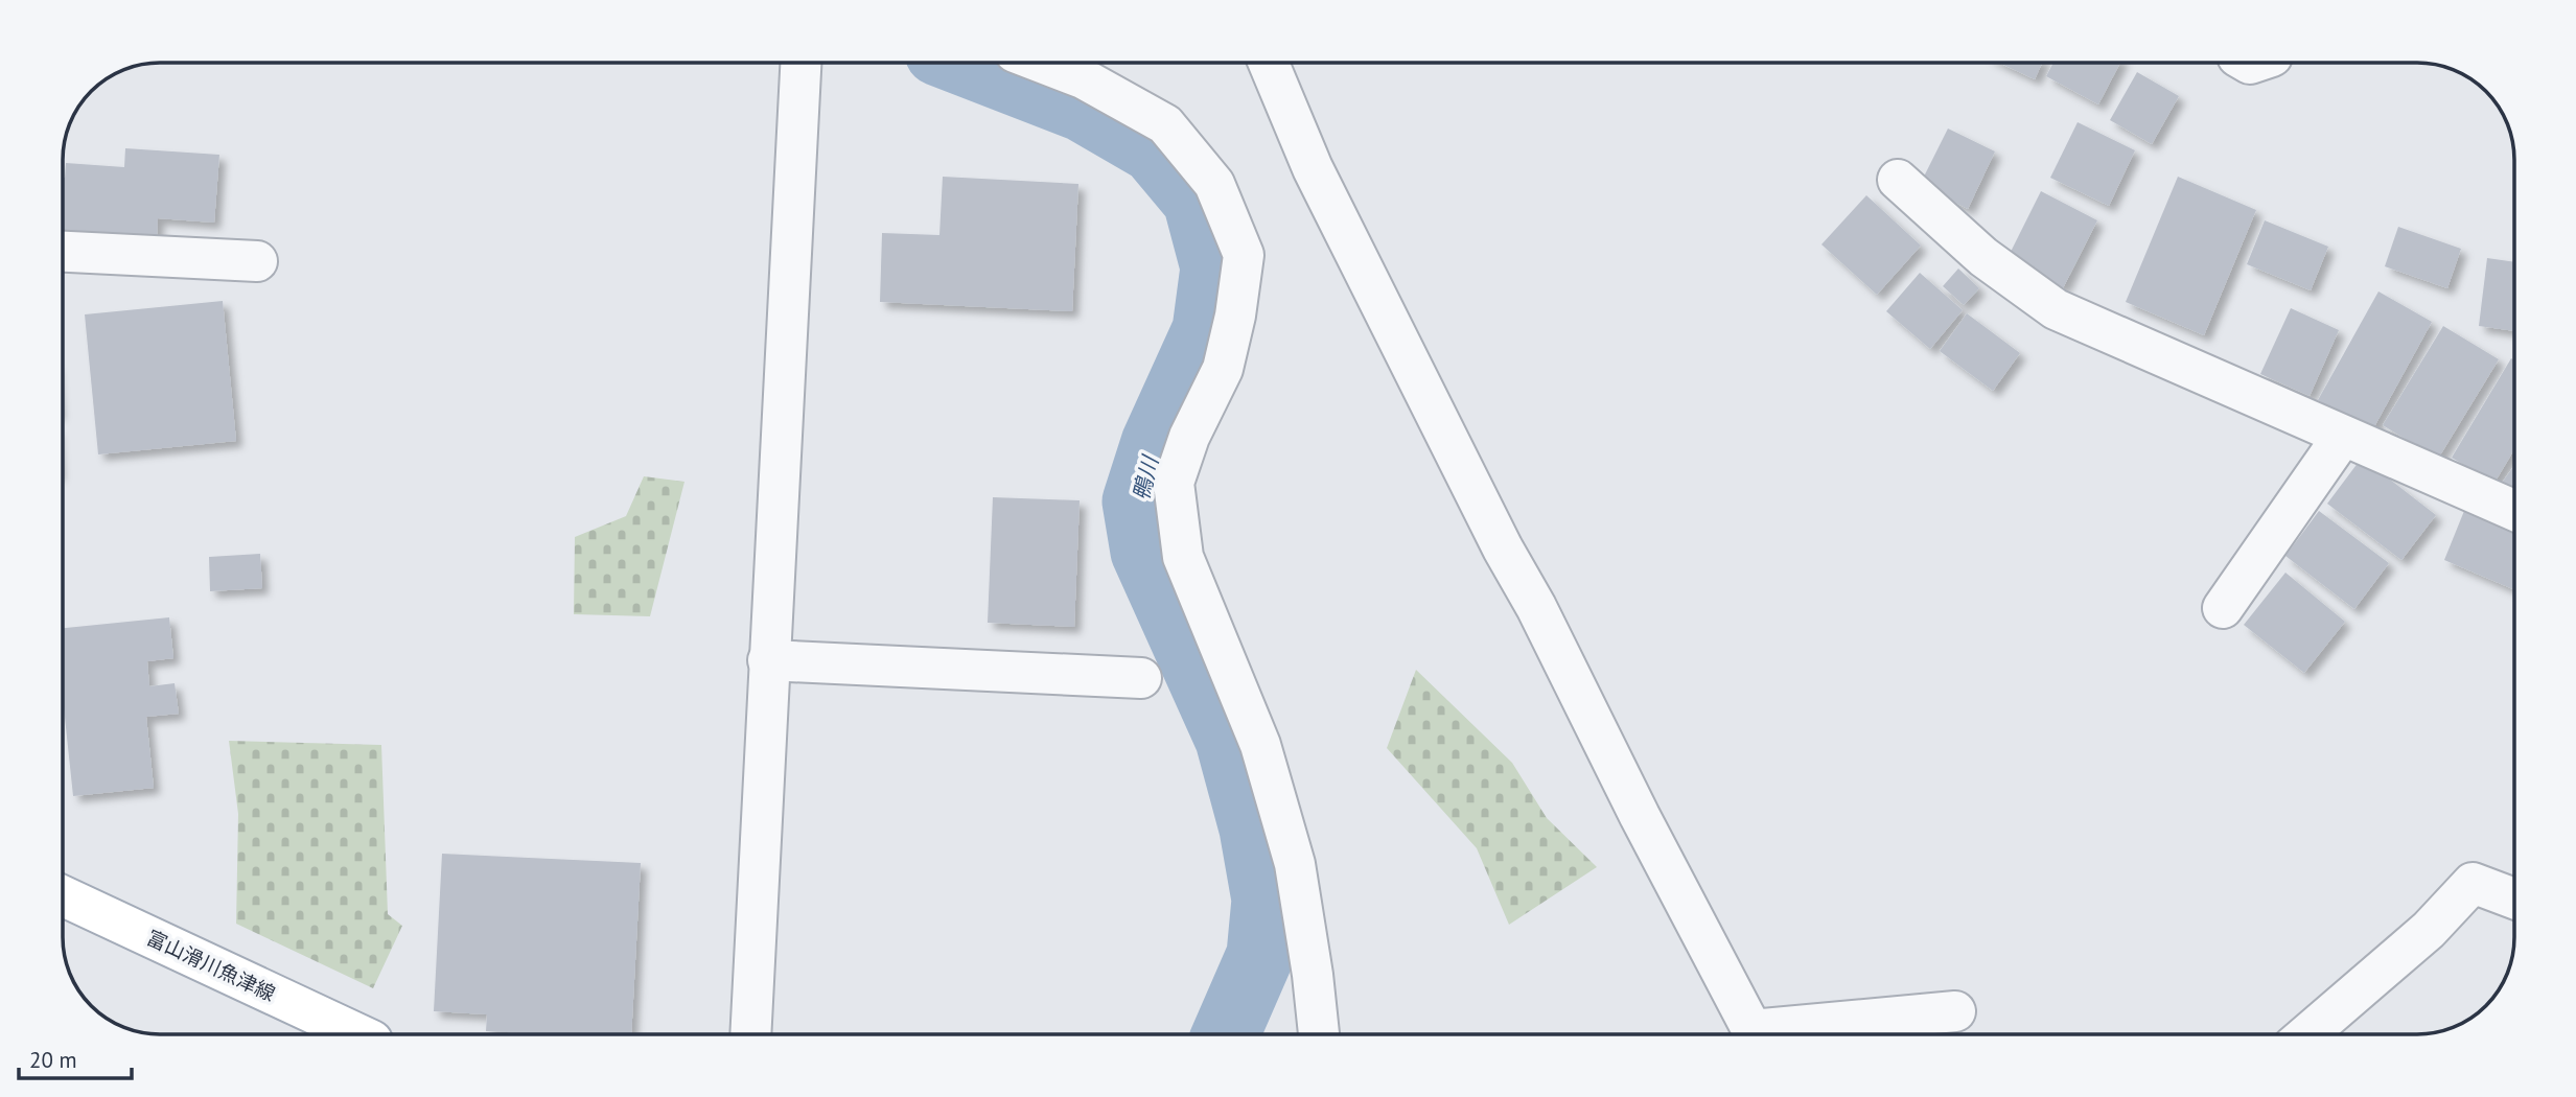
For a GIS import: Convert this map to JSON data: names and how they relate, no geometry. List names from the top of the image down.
{
  "streets": {
    "main road": ["富山滑川魚津線"]
  },
  "water": ["鴨川"],
  "scale_bar": "20 m"
}
